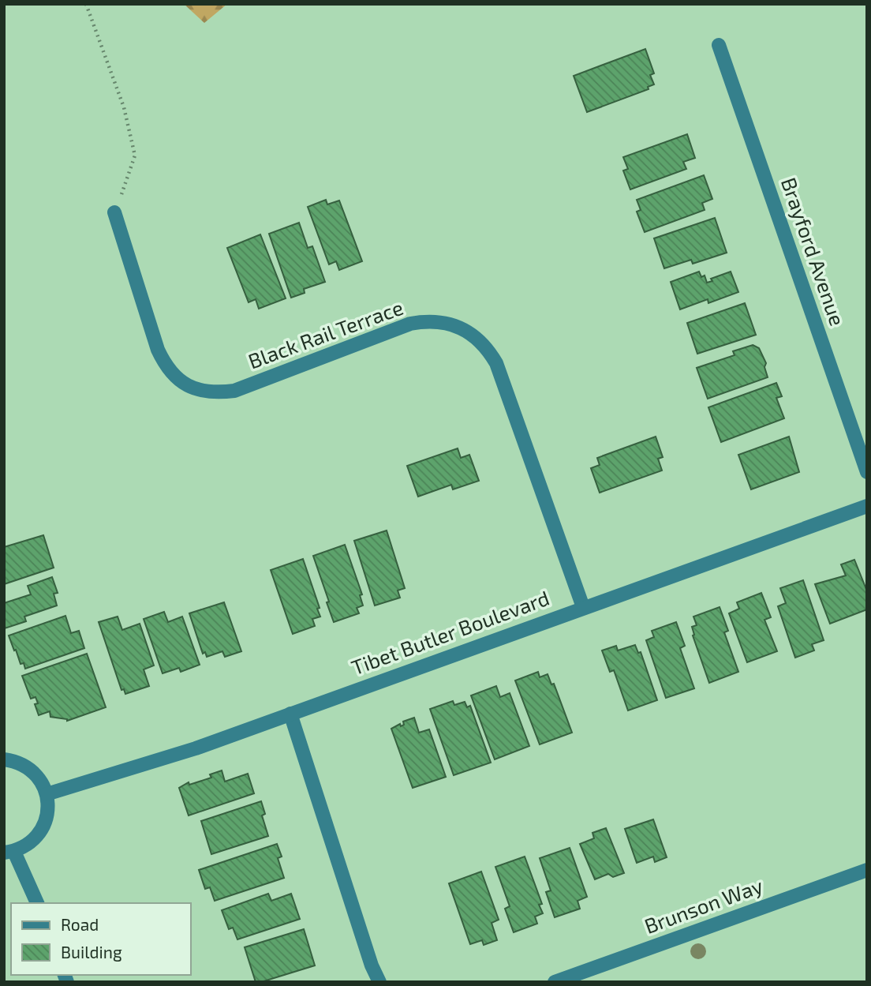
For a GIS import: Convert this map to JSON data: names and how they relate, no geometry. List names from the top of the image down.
{
  "streets": {
    "street": [
      "Brayford Avenue",
      "Black Rail Terrace",
      "Tibet Butler Boulevard",
      "Brunson Way"
    ]
  },
  "crossings": [
    ["Black Rail Terrace", "Tibet Butler Boulevard"]
  ],
  "legend": ["Road", "Building"]
}
